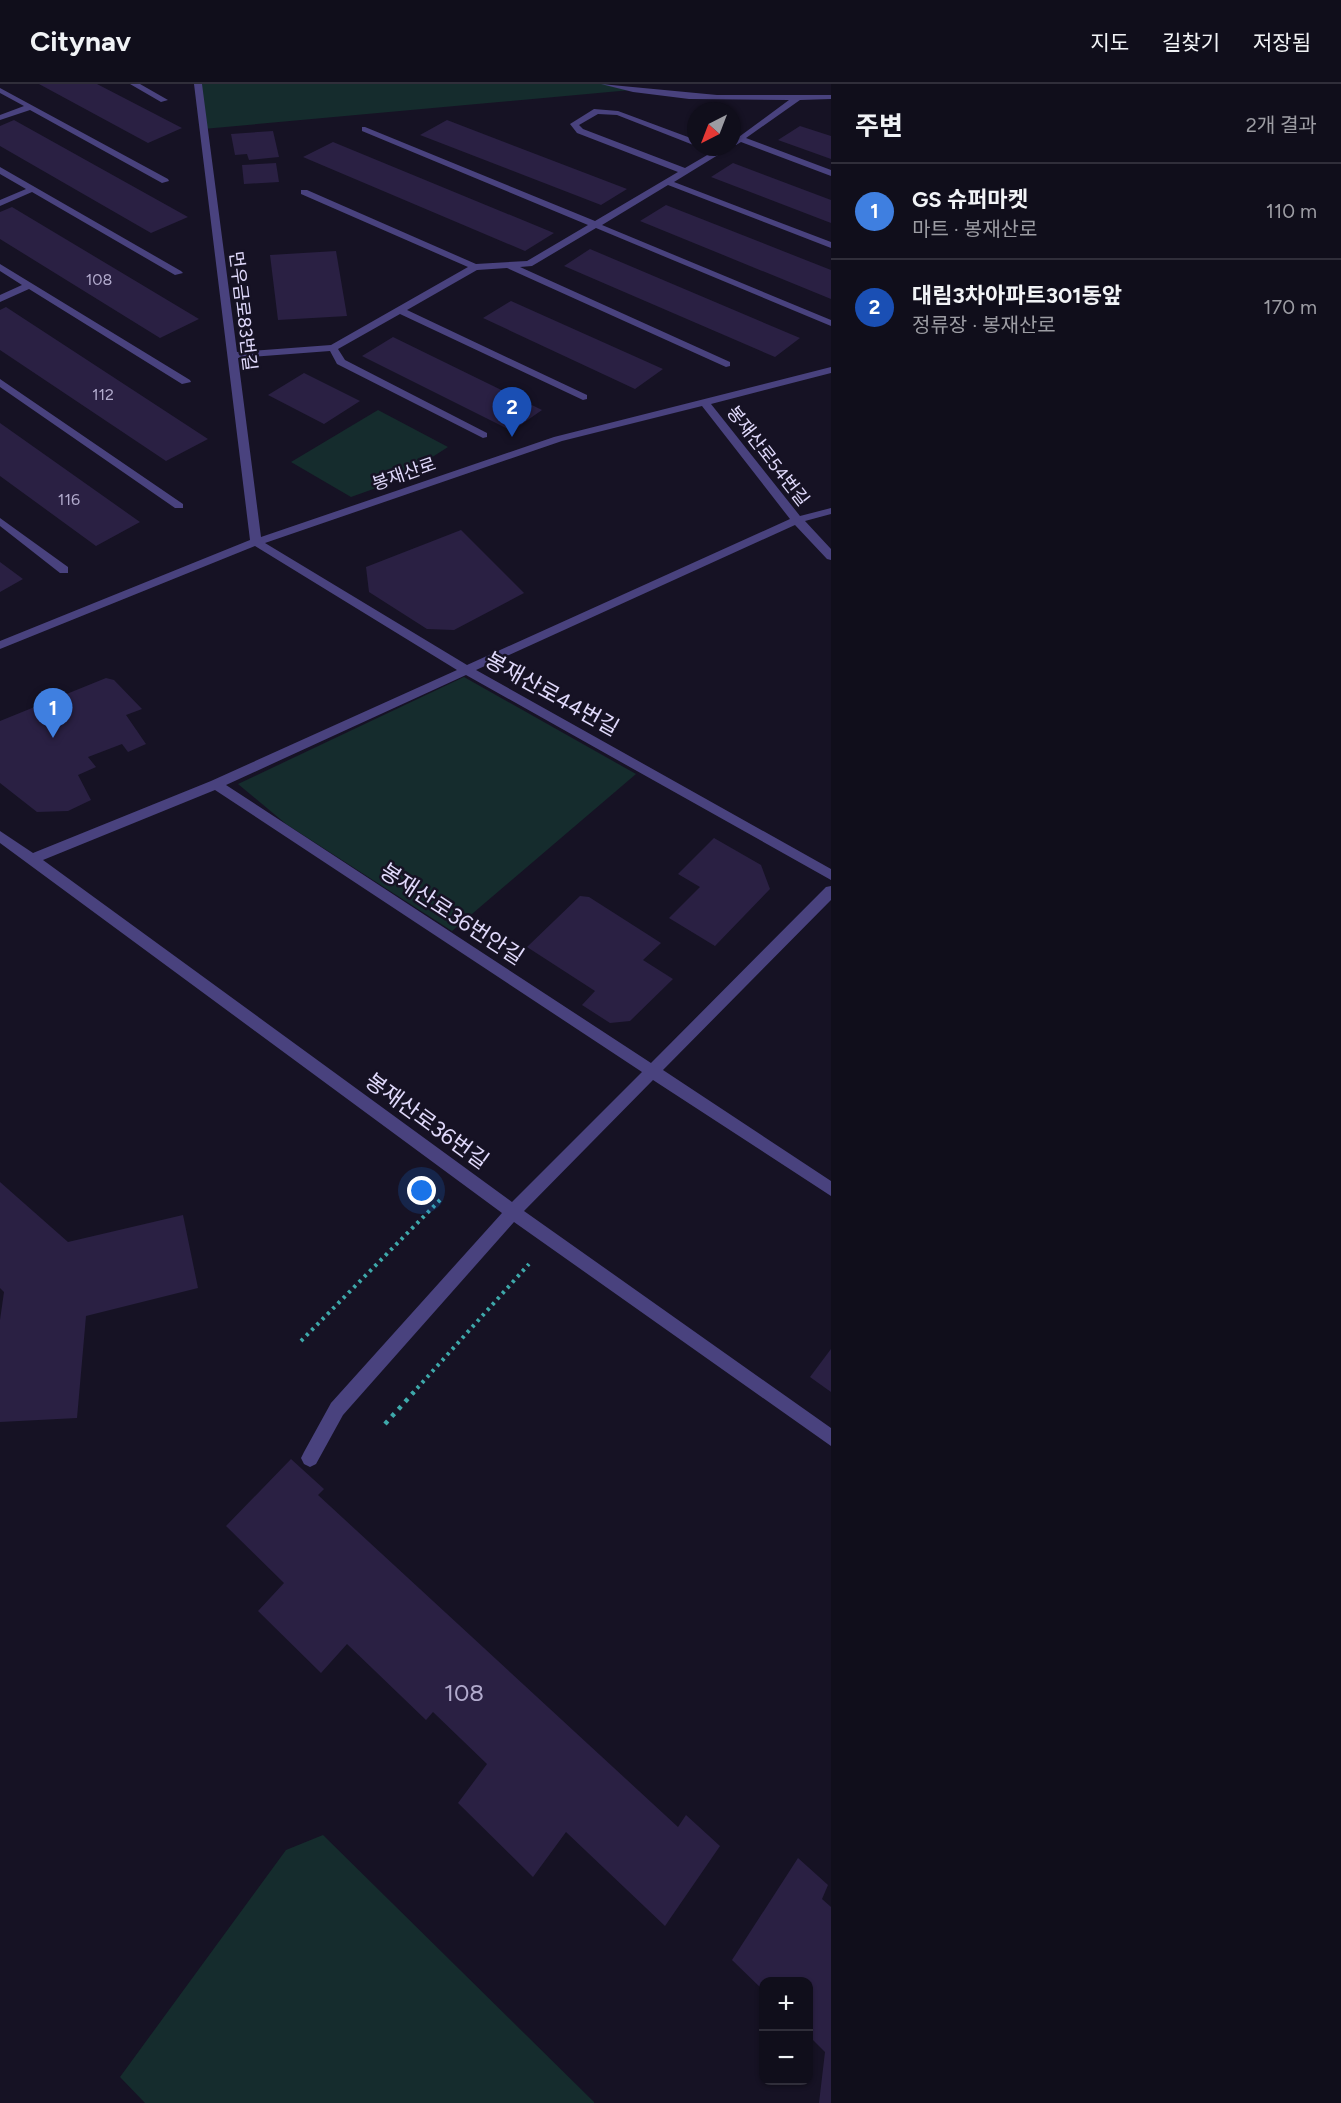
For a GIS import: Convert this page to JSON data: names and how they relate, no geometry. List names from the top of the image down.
{
  "streets": {
    "street": [
      "먼우금로83번길",
      "봉재산로54번길",
      "봉재산로",
      "봉재산로44번길",
      "봉재산로36번안길",
      "봉재산로36번길"
    ]
  },
  "crossings": [
    ["먼우금로83번길", "봉재산로"],
    ["먼우금로83번길", "봉재산로44번길"],
    ["봉재산로54번길", "봉재산로"],
    ["봉재산로", "봉재산로44번길"]
  ],
  "house_numbers": [
    "108",
    "112",
    "116",
    "108"
  ],
  "north": "bottom left",
  "page": {
    "header": "Citynav",
    "nav": ["지도", "길찾기", "저장됨"],
    "heading": ["주변", "2개 결과"],
    "list": [
      {
        "mark": "1",
        "name": "GS 슈퍼마켓",
        "note": "마트 · 봉재산로",
        "value": "110 m"
      },
      {
        "mark": "2",
        "name": "대림3차아파트301동앞",
        "note": "정류장 · 봉재산로",
        "value": "170 m"
      }
    ],
    "pins": ["2", "1"],
    "map_buttons": ["+", "−"]
  }
}
